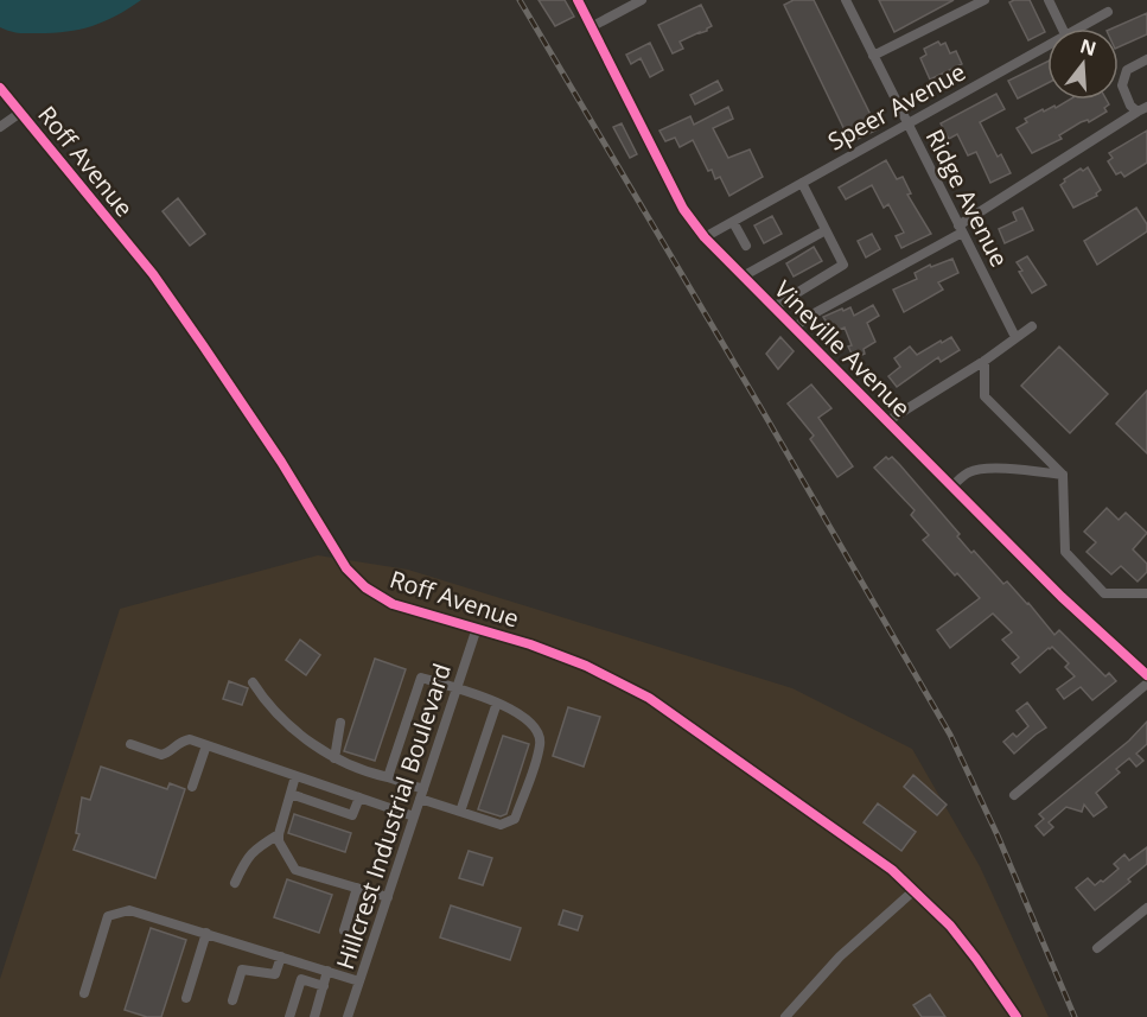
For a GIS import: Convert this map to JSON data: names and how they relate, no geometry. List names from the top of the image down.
{
  "streets": {
    "main road": ["Vineville Avenue"],
    "street": [
      "Speer Avenue",
      "Roff Avenue",
      "Ridge Avenue",
      "Hillcrest Industrial Boulevard"
    ]
  },
  "crossings": [
    ["Speer Avenue", "Ridge Avenue"],
    ["Speer Avenue", "Vineville Avenue"],
    ["Roff Avenue", "Hillcrest Industrial Boulevard"]
  ],
  "north": "top"
}
